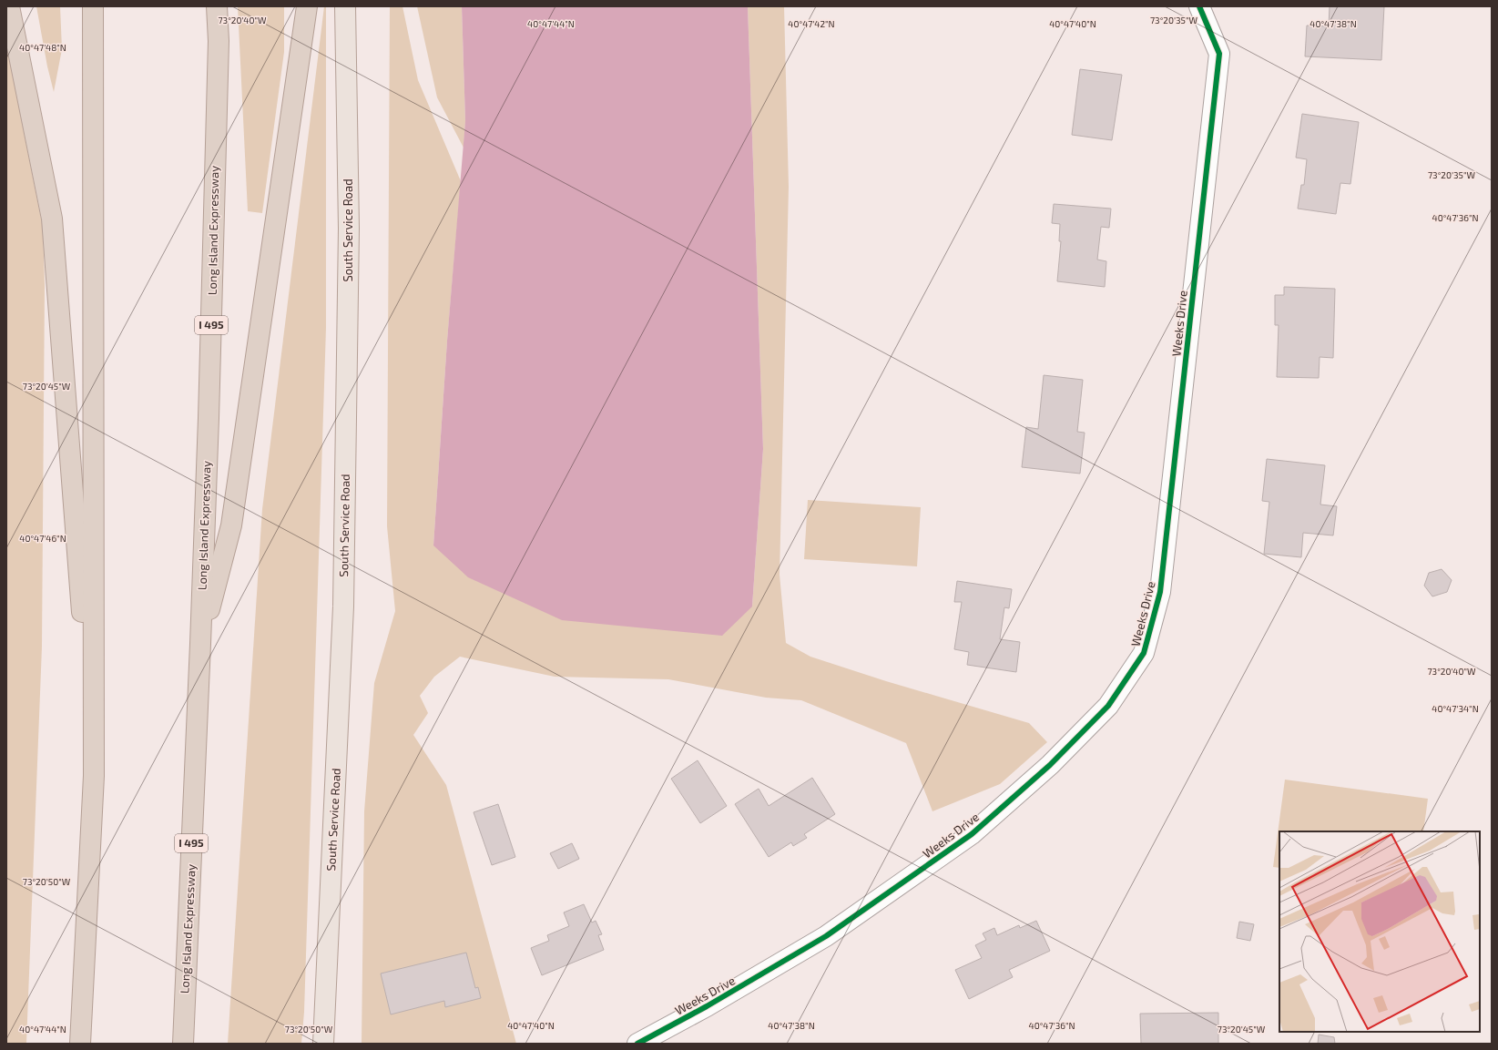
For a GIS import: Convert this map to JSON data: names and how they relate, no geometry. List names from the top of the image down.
{
  "streets": {
    "highway": ["Long Island Expressway", "I 495"],
    "main road": ["South Service Road"],
    "street": ["Weeks Drive"]
  },
  "coordinates": [
    "73°20'40\"W",
    "73°20'35\"W",
    "40°47'44\"N",
    "40°47'42\"N",
    "40°47'40\"N",
    "40°47'38\"N",
    "40°47'48\"N",
    "40°47'36\"N",
    "73°20'45\"W",
    "40°47'46\"N",
    "40°47'34\"N",
    "73°20'50\"W"
  ]
}
